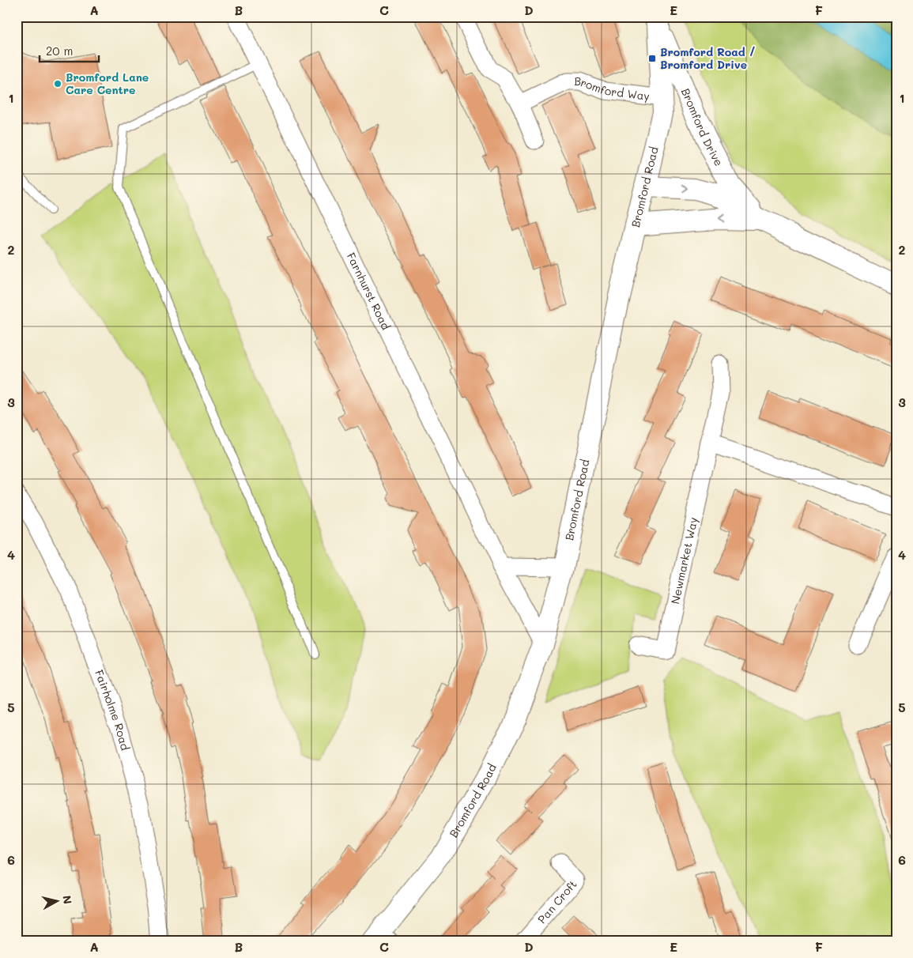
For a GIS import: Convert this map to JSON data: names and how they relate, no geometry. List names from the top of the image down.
{
  "streets": {
    "street": [
      "Bromford Way",
      "Bromford Drive",
      "Bromford Road",
      "Farnhurst Road",
      "Newmarket Way",
      "Fairholme Road",
      "Pan Croft"
    ]
  },
  "crossings": [
    ["Bromford Way", "Bromford Road"],
    ["Bromford Drive", "Bromford Road"],
    ["Bromford Road", "Farnhurst Road"]
  ],
  "places": {
    "transit": ["Bromford Road / Bromford Drive"],
    "other": ["Bromford Lane Care Centre"]
  },
  "scale_bar": "20 m",
  "north": "right",
  "grid": {
    "columns": [
      "A",
      "B",
      "C",
      "D",
      "E",
      "F"
    ],
    "rows": [
      "1",
      "2",
      "3",
      "4",
      "5",
      "6"
    ]
  }
}
